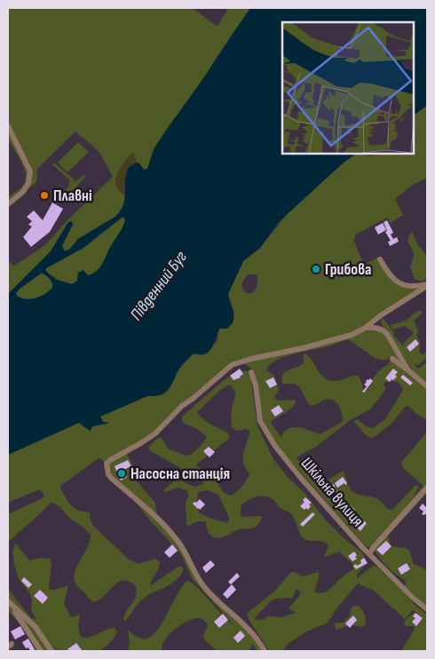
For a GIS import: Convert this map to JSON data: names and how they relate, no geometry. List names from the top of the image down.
{
  "streets": {
    "street": ["Шкільна вулиця"]
  },
  "water": ["Південний Буг"],
  "places": ["Плавні", "Грибова", "Насосна станція"]
}
